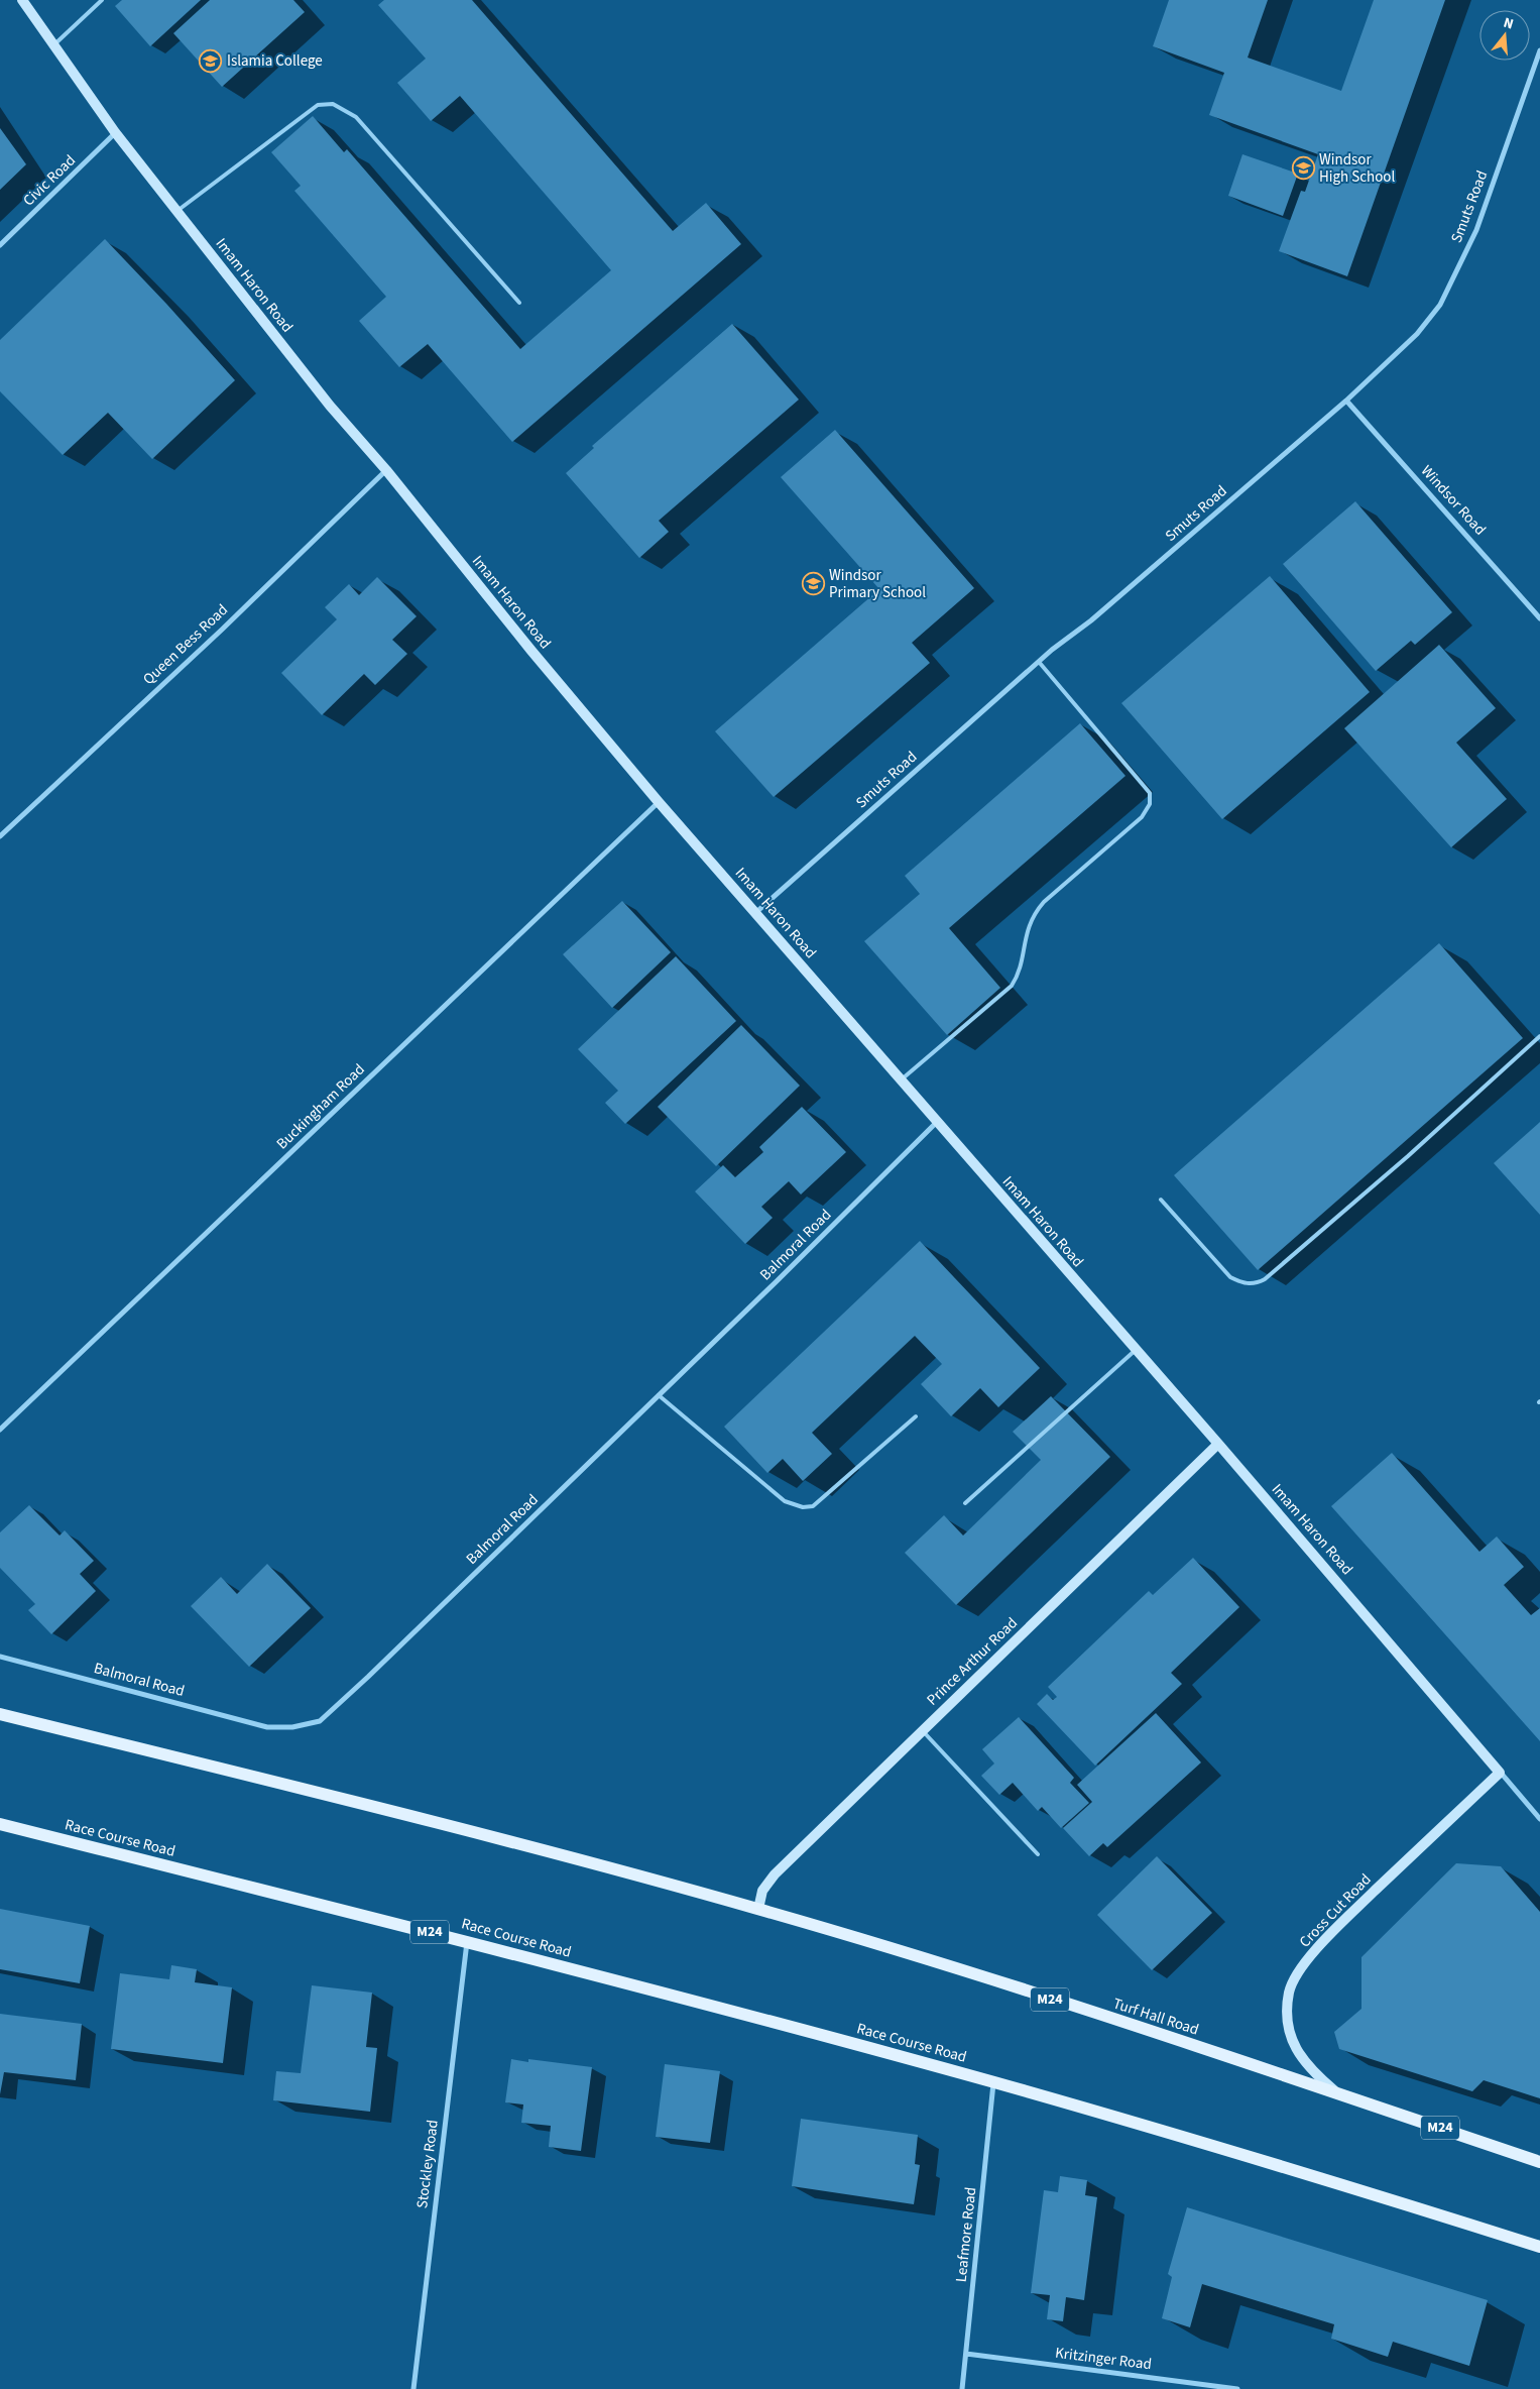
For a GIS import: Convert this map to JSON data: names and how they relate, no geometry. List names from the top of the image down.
{
  "streets": {
    "main road": ["Race Course Road", "M24", "Turf Hall Road"],
    "street": [
      "Civic Road",
      "Smuts Road",
      "Imam Haron Road",
      "Windsor Road",
      "Queen Bess Road",
      "Buckingham Road",
      "Balmoral Road",
      "Prince Arthur Road",
      "Cross Cut Road",
      "Stockley Road",
      "Leafmore Road",
      "Kritzinger Road"
    ]
  },
  "crossings": [
    ["Civic Road", "Imam Haron Road"],
    ["Smuts Road", "Imam Haron Road"],
    ["Smuts Road", "Windsor Road"],
    ["Imam Haron Road", "Queen Bess Road"],
    ["Imam Haron Road", "Buckingham Road"],
    ["Imam Haron Road", "Balmoral Road"],
    ["Imam Haron Road", "Prince Arthur Road"],
    ["Imam Haron Road", "Cross Cut Road"],
    ["Prince Arthur Road", "M24"],
    ["Prince Arthur Road", "Turf Hall Road"],
    ["Race Course Road", "M24"],
    ["Race Course Road", "Stockley Road"],
    ["Race Course Road", "Leafmore Road"],
    ["Cross Cut Road", "Turf Hall Road"],
    ["M24", "Turf Hall Road"],
    ["M24", "Leafmore Road"],
    ["Leafmore Road", "Kritzinger Road"]
  ],
  "places": {
    "school or university": ["Islamia College", "Windsor High School", "Windsor Primary School"]
  },
  "north": "top"
}
